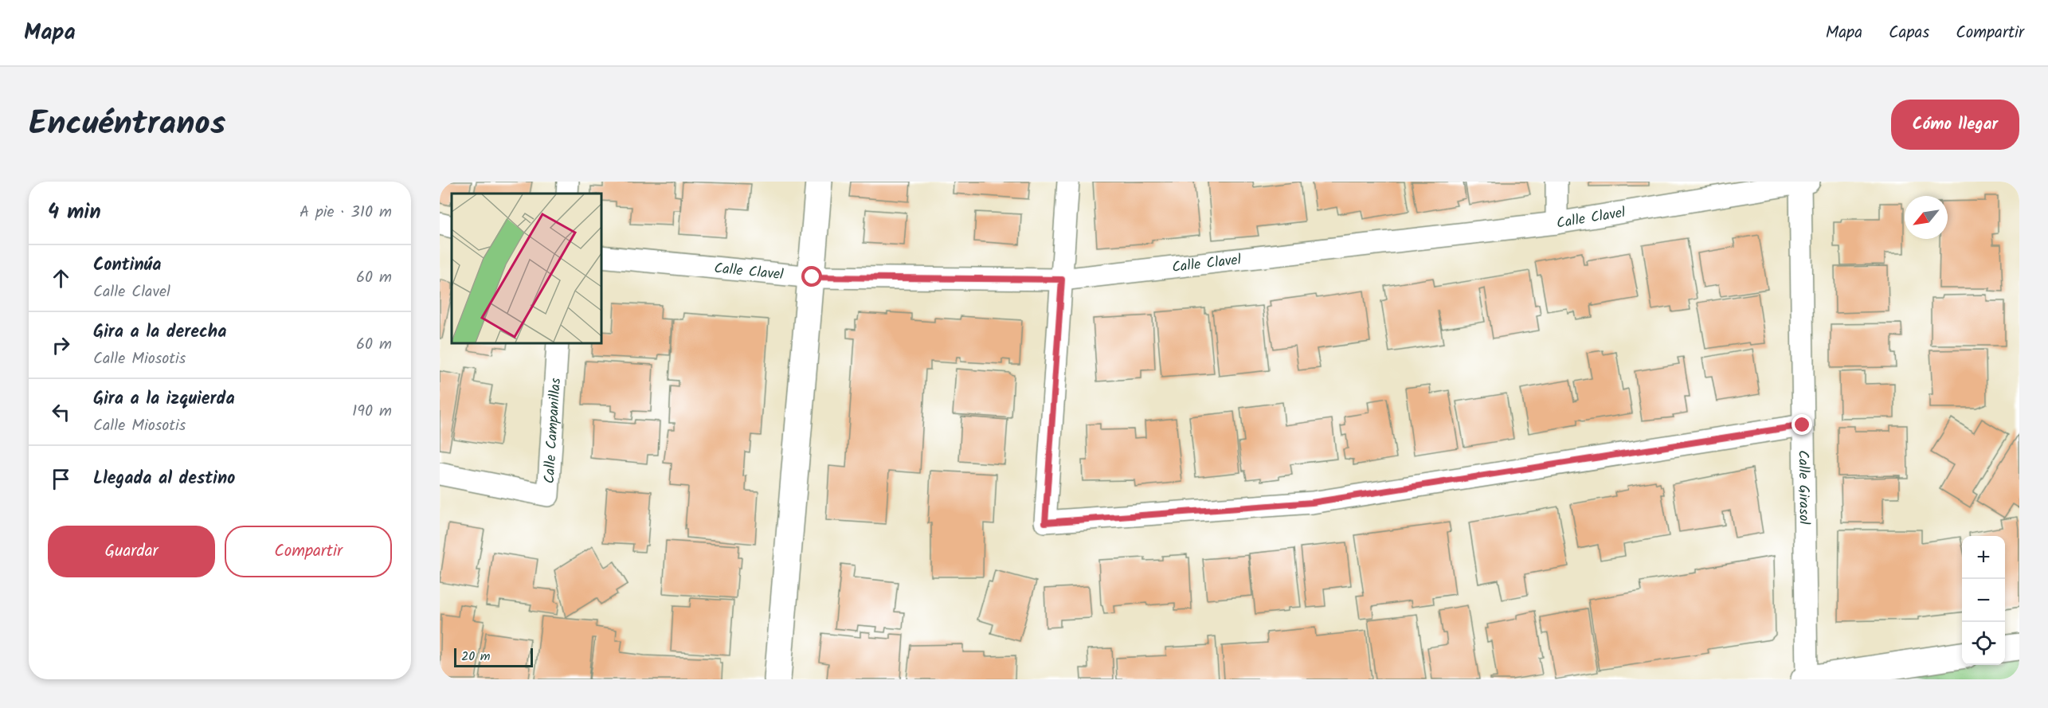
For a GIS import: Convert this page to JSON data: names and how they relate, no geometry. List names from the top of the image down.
{
  "streets": {
    "street": ["Calle Clavel", "Calle Campanillas", "Calle Girasol"]
  },
  "crossings": [
    ["Calle Clavel", "Calle Girasol"]
  ],
  "scale_bar": "20 m",
  "north": "bottom left",
  "page": {
    "header": "Mapa",
    "nav": ["Mapa", "Capas", "Compartir"],
    "title": "Encuéntranos",
    "buttons": [
      "Cómo llegar",
      ["Guardar", "Compartir"]
    ],
    "heading": ["4 min", "A pie · 310 m"],
    "list": [
      ["Continúa", "Calle Clavel", "60 m"],
      ["Gira a la derecha", "Calle Miosotis", "60 m"],
      ["Gira a la izquierda", "Calle Miosotis", "190 m"],
      "Llegada al destino"
    ],
    "map_buttons": ["+", "−"],
    "scale": "20 m"
  }
}
